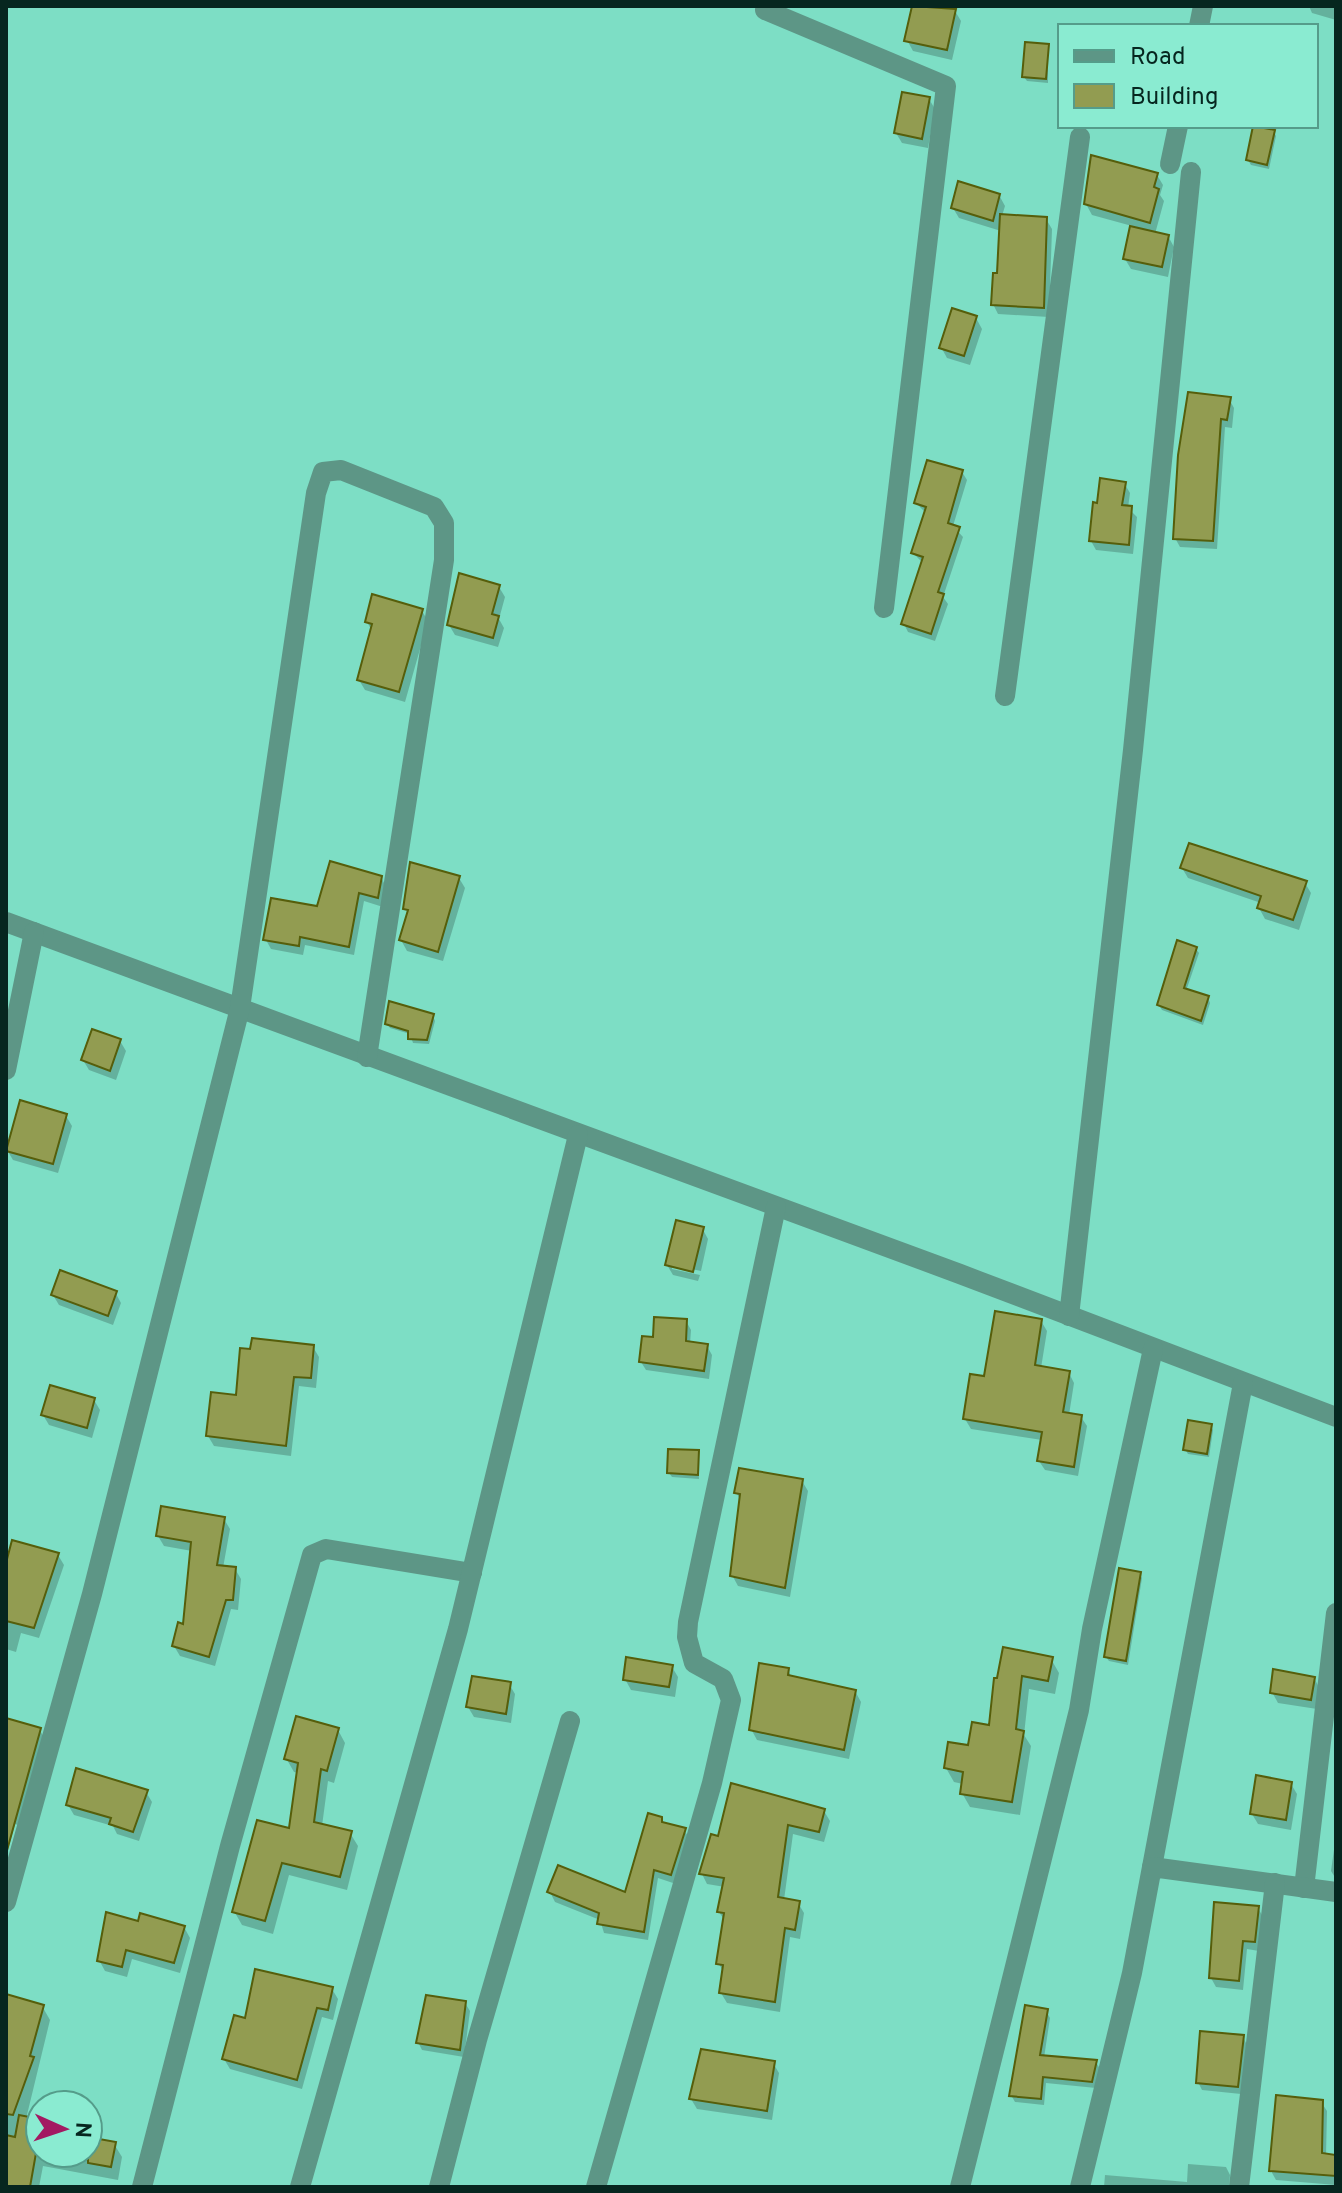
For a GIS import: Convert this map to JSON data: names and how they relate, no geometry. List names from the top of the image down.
{
  "legend": ["Road", "Building"],
  "north": "right"
}
